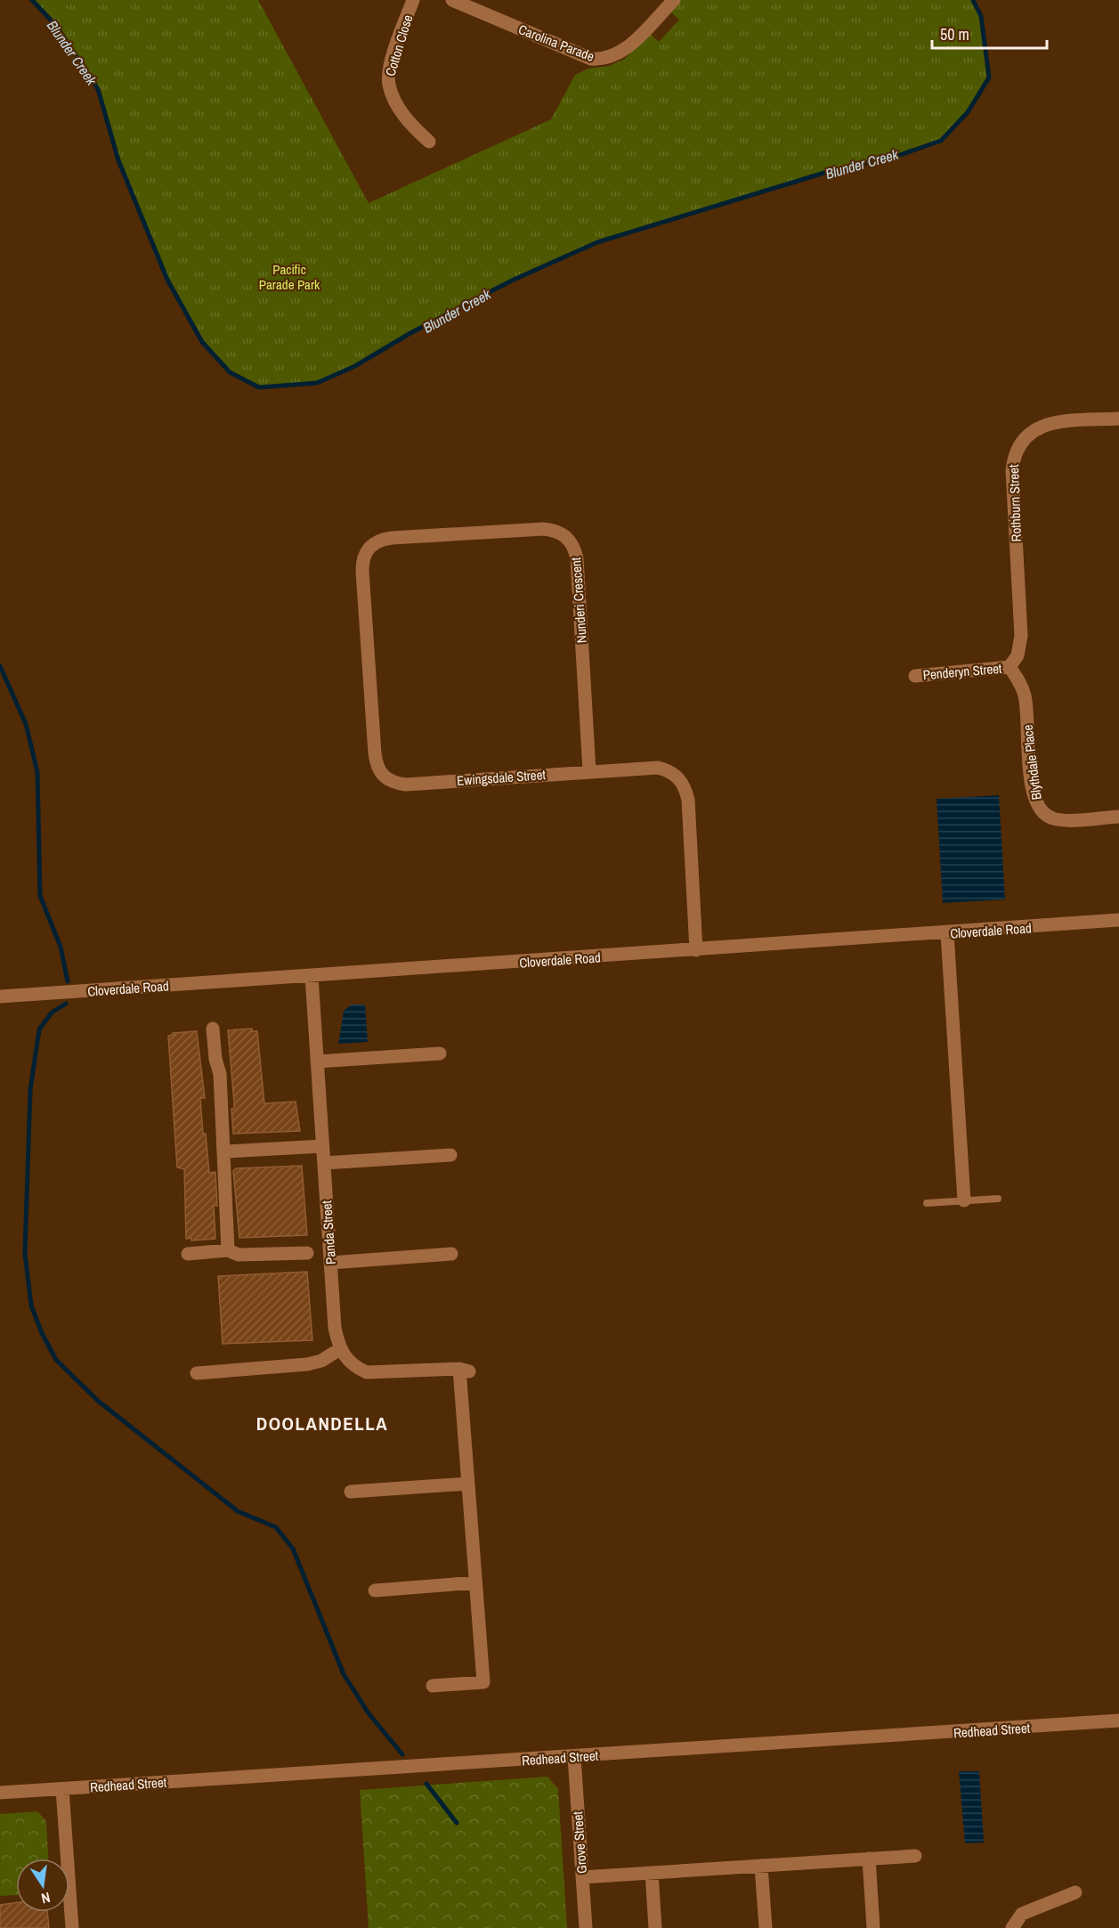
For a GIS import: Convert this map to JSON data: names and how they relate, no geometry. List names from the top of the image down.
{
  "streets": {
    "street": [
      "Carolina Parade",
      "Cotton Close",
      "Rothburn Street",
      "Nunderi Crescent",
      "Penderyn Street",
      "Blythdale Place",
      "Ewingsdale Street",
      "Cloverdale Road",
      "Panda Street",
      "Redhead Street",
      "Grove Street"
    ]
  },
  "crossings": [
    ["Rothburn Street", "Penderyn Street"],
    ["Rothburn Street", "Blythdale Place"],
    ["Nunderi Crescent", "Ewingsdale Street"],
    ["Penderyn Street", "Blythdale Place"],
    ["Ewingsdale Street", "Cloverdale Road"],
    ["Cloverdale Road", "Panda Street"],
    ["Redhead Street", "Grove Street"]
  ],
  "districts": ["DOOLANDELLA"],
  "water": ["Blunder Creek"],
  "parks": ["Pacific Parade Park"],
  "scale_bar": "50 m",
  "north": "bottom"
}
